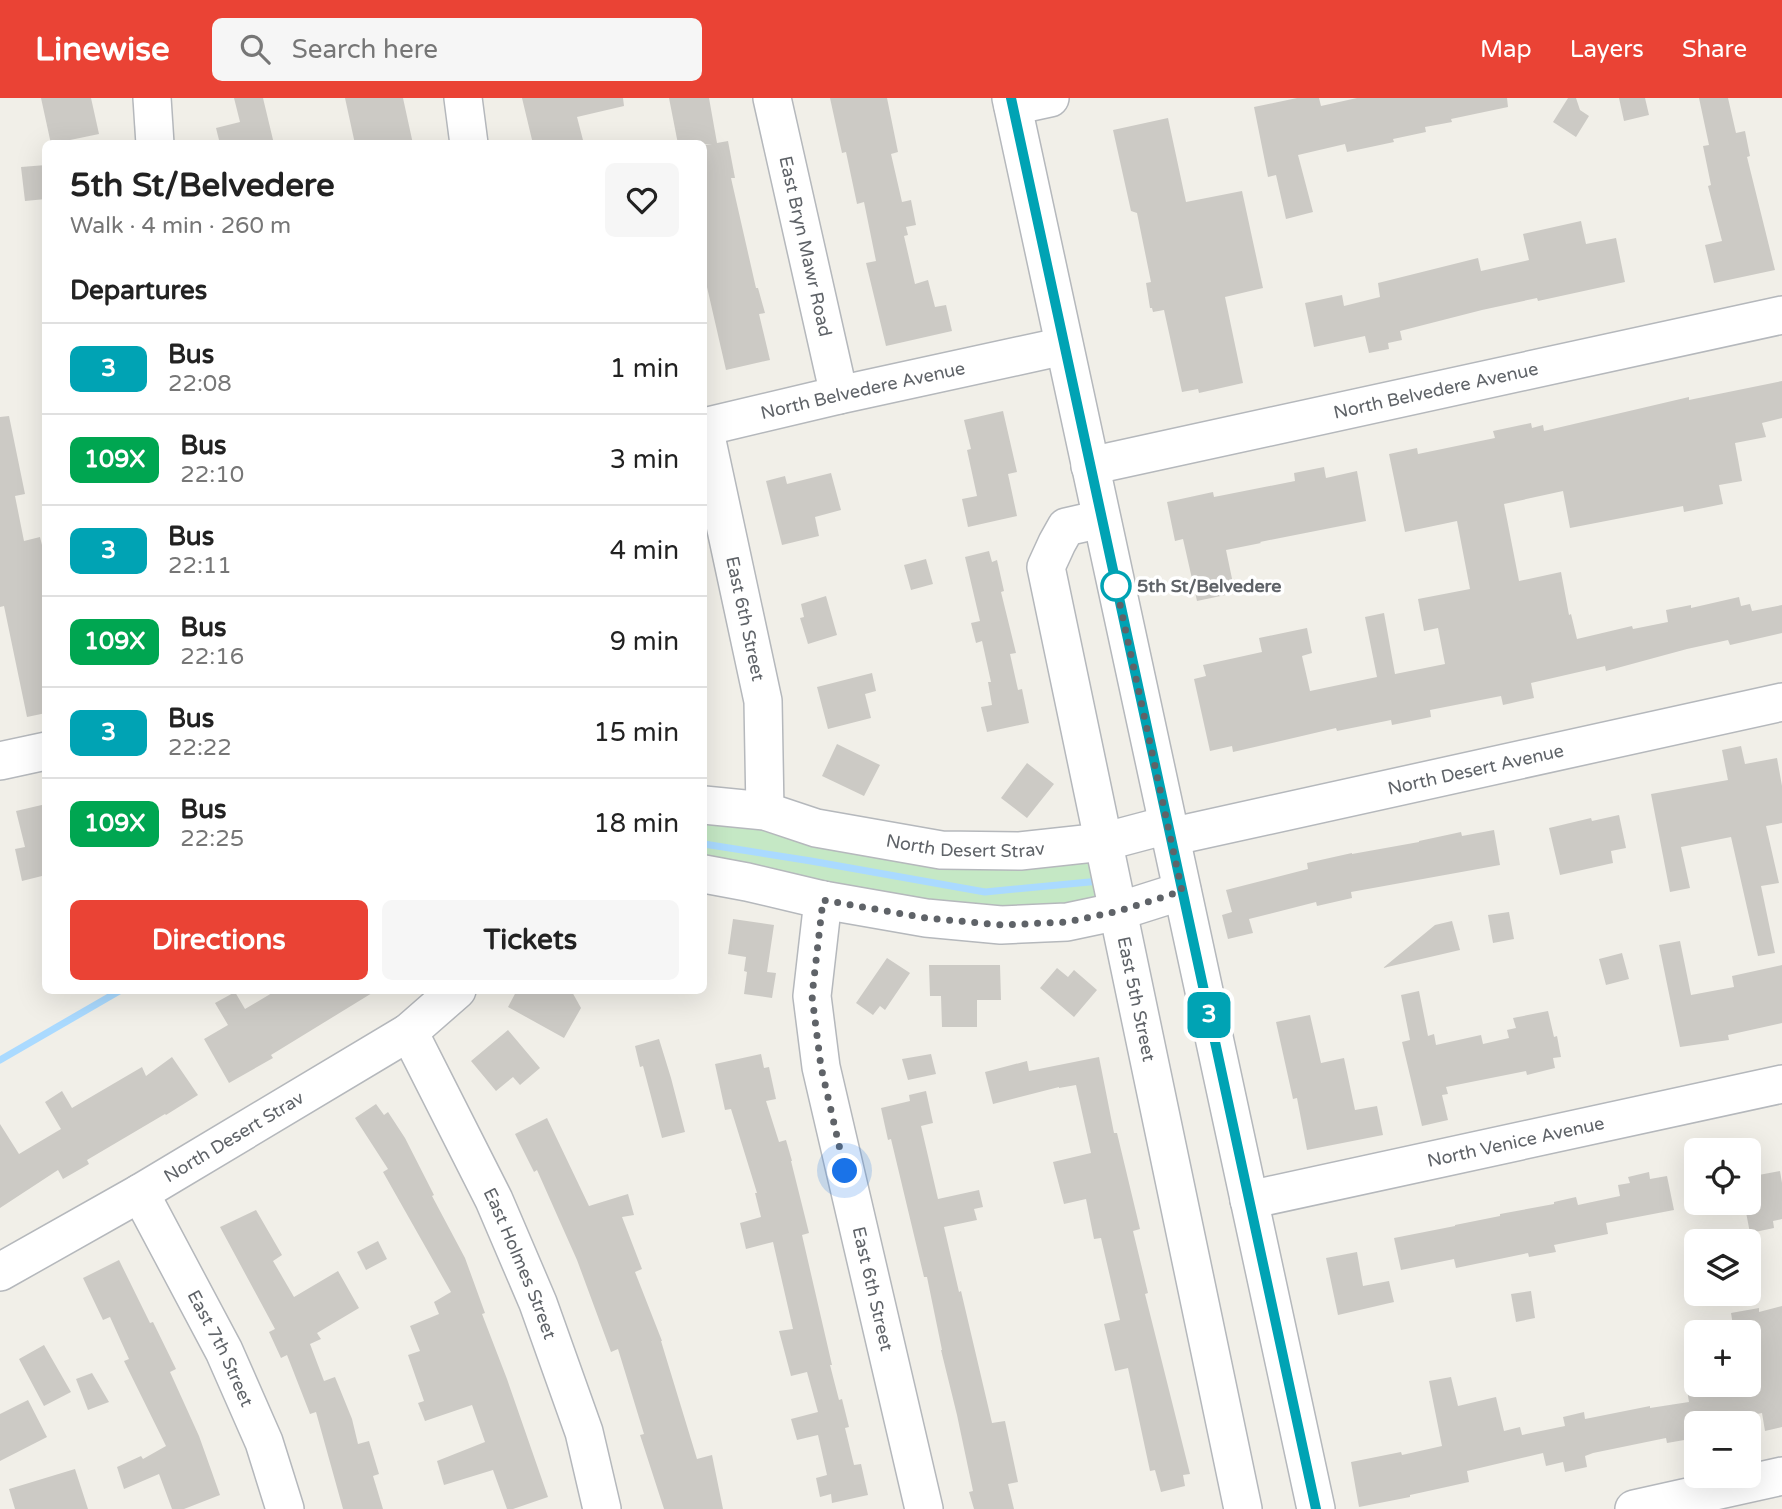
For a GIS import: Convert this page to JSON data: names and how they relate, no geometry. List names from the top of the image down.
{
  "streets": {
    "street": [
      "East Bryn Mawr Road",
      "North Belvedere Avenue",
      "East 6th Street",
      "North Desert Avenue",
      "North Desert Strav",
      "East 5th Street",
      "North Venice Avenue",
      "East Holmes Street",
      "East 7th Street"
    ]
  },
  "crossings": [
    ["East Bryn Mawr Road", "North Belvedere Avenue"],
    ["East 6th Street", "North Desert Strav"],
    ["North Desert Avenue", "North Desert Strav"],
    ["North Desert Strav", "East 5th Street"],
    ["North Desert Strav", "East Holmes Street"],
    ["North Desert Strav", "East 7th Street"]
  ],
  "places": ["5th St/Belvedere"],
  "lines": ["bus line 3"],
  "page": {
    "header": "Linewise",
    "search": "Search here",
    "nav": ["Map", "Layers", "Share"],
    "on_map": "3",
    "heading": [
      ["5th St/Belvedere", "Walk · 4 min · 260 m"],
      "Departures"
    ],
    "list": [
      {
        "mark": "3",
        "name": "Bus",
        "note": "22:08",
        "value": "1 min"
      },
      {
        "mark": "109X",
        "name": "Bus",
        "note": "22:10",
        "value": "3 min"
      },
      {
        "mark": "3",
        "name": "Bus",
        "note": "22:11",
        "value": "4 min"
      },
      {
        "mark": "109X",
        "name": "Bus",
        "note": "22:16",
        "value": "9 min"
      },
      {
        "mark": "3",
        "name": "Bus",
        "note": "22:22",
        "value": "15 min"
      },
      {
        "mark": "109X",
        "name": "Bus",
        "note": "22:25",
        "value": "18 min"
      }
    ],
    "buttons": ["Directions", "Tickets"],
    "map_buttons": ["+", "−"]
  }
}
